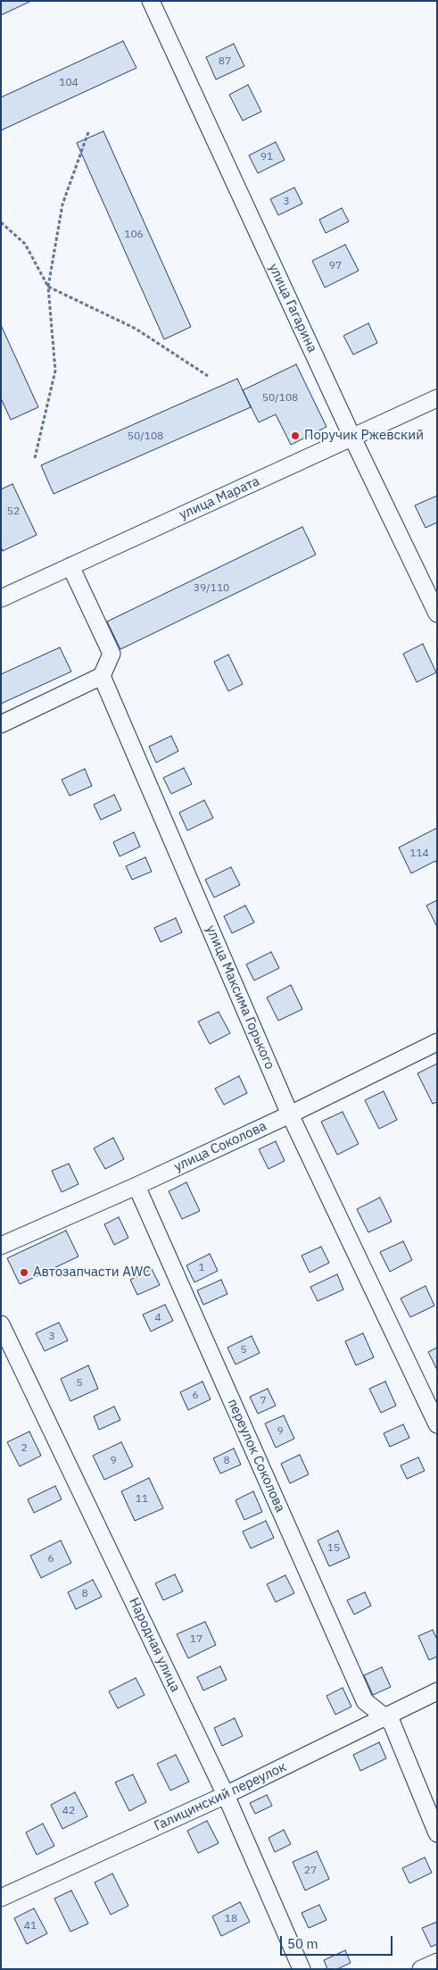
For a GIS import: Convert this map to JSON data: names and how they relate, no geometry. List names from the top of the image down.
{
  "streets": {
    "street": [
      "улица Гагарина",
      "улица Марата",
      "улица Максима Горького",
      "улица Соколова",
      "переулок Соколова",
      "Народная улица",
      "Галицинский переулок"
    ]
  },
  "crossings": [
    ["улица Гагарина", "улица Марата"],
    ["улица Максима Горького", "улица Соколова"],
    ["улица Соколова", "переулок Соколова"],
    ["переулок Соколова", "Галицинский переулок"],
    ["Народная улица", "Галицинский переулок"]
  ],
  "places": ["Поручик Ржевский", "Автозапчасти AWC"],
  "house_numbers": [
    "87",
    "104",
    "91",
    "3",
    "106",
    "97",
    "50/108",
    "50/108",
    "52",
    "39/110",
    "114",
    "1",
    "4",
    "3",
    "5",
    "5",
    "6",
    "7",
    "9",
    "2",
    "9",
    "8",
    "11",
    "15",
    "6",
    "8",
    "17",
    "42",
    "27",
    "18",
    "41"
  ],
  "scale_bar": "50 m"
}
